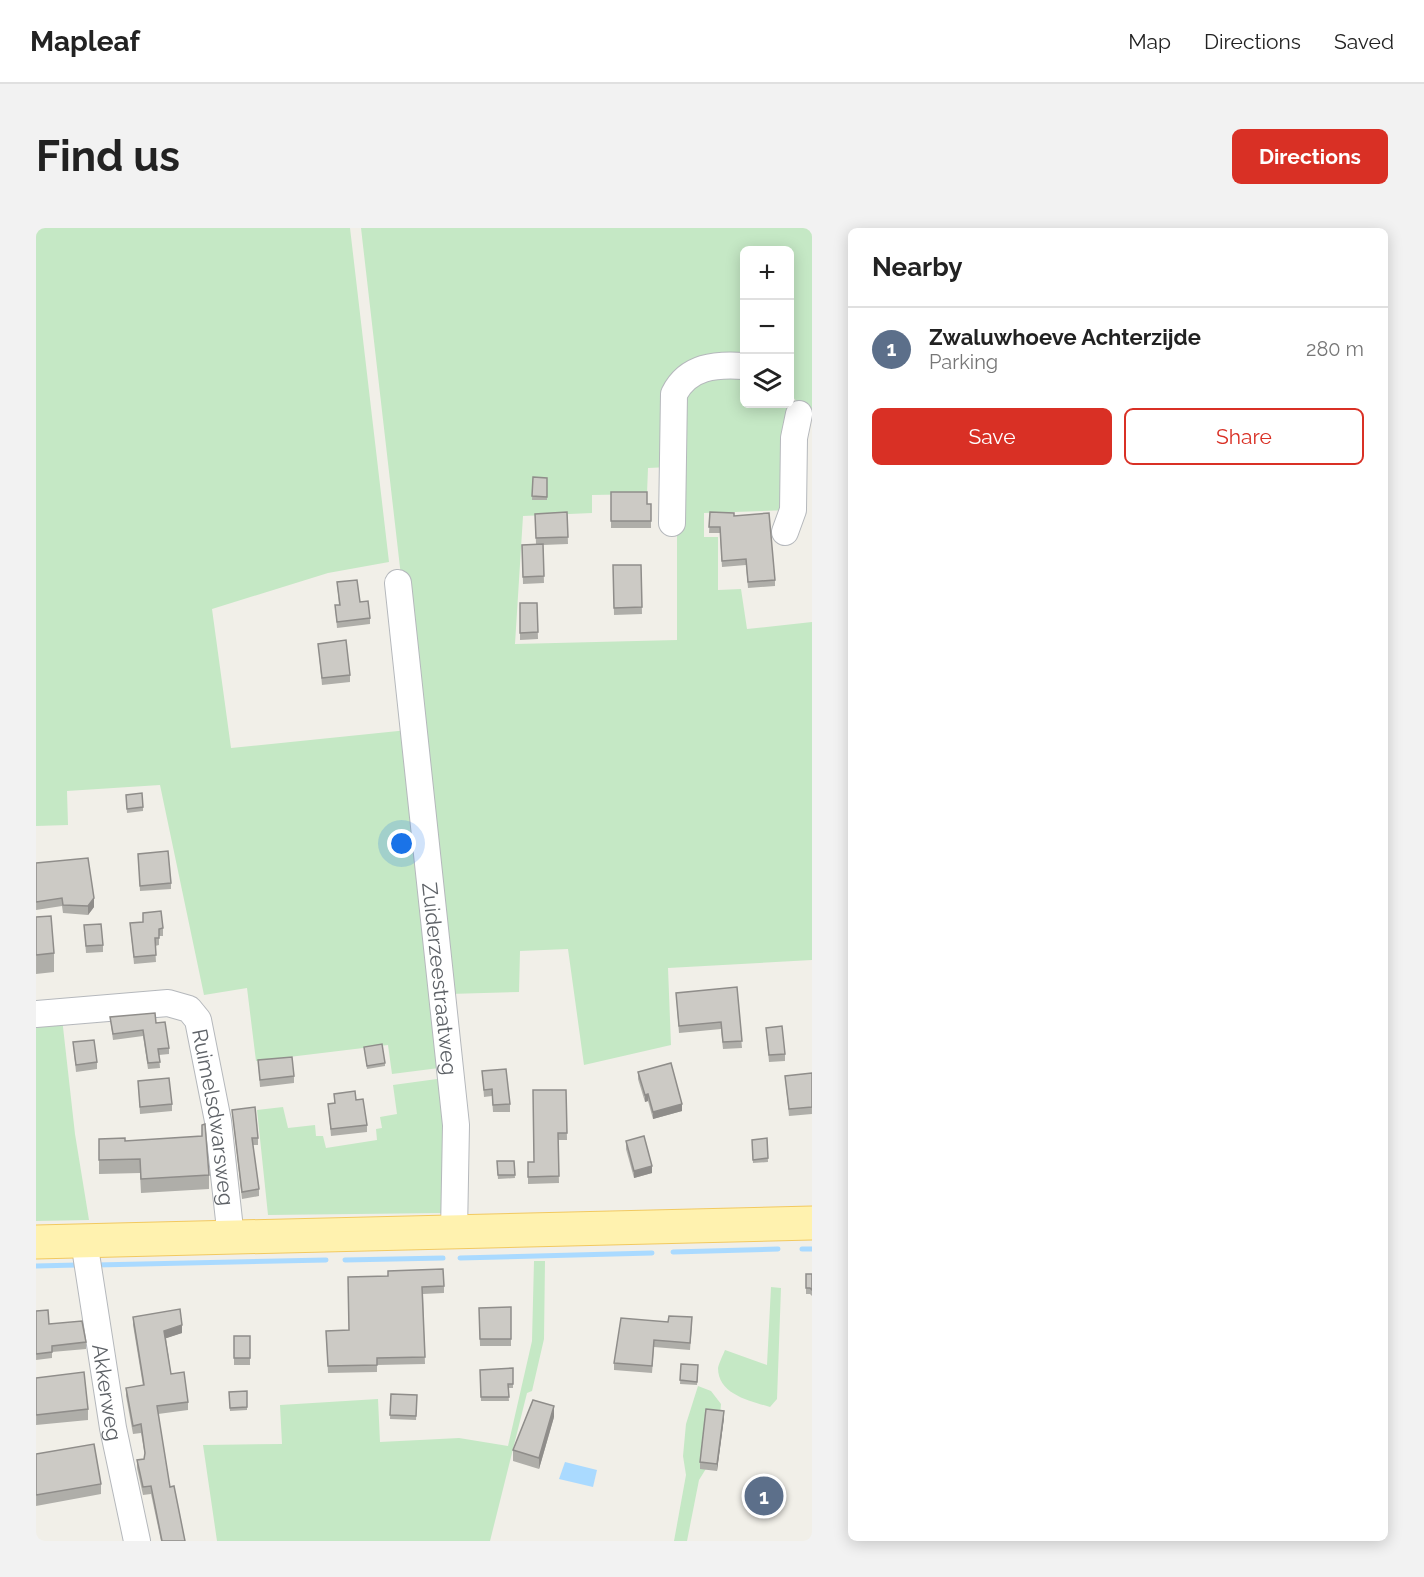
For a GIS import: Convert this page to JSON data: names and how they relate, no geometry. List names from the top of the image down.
{
  "streets": {
    "street": ["Zuiderzeestraatweg", "Ruimelsdwarsweg", "Akkerweg"]
  },
  "page": {
    "header": "Mapleaf",
    "nav": ["Map", "Directions", "Saved"],
    "buttons": [
      "Directions",
      ["Save", "Share"]
    ],
    "title": "Find us",
    "heading": "Nearby",
    "map_buttons": ["+", "−"],
    "list": [
      {
        "mark": "1",
        "name": "Zwaluwhoeve Achterzijde",
        "note": "Parking",
        "value": "280 m"
      }
    ],
    "pins": "1"
  }
}
